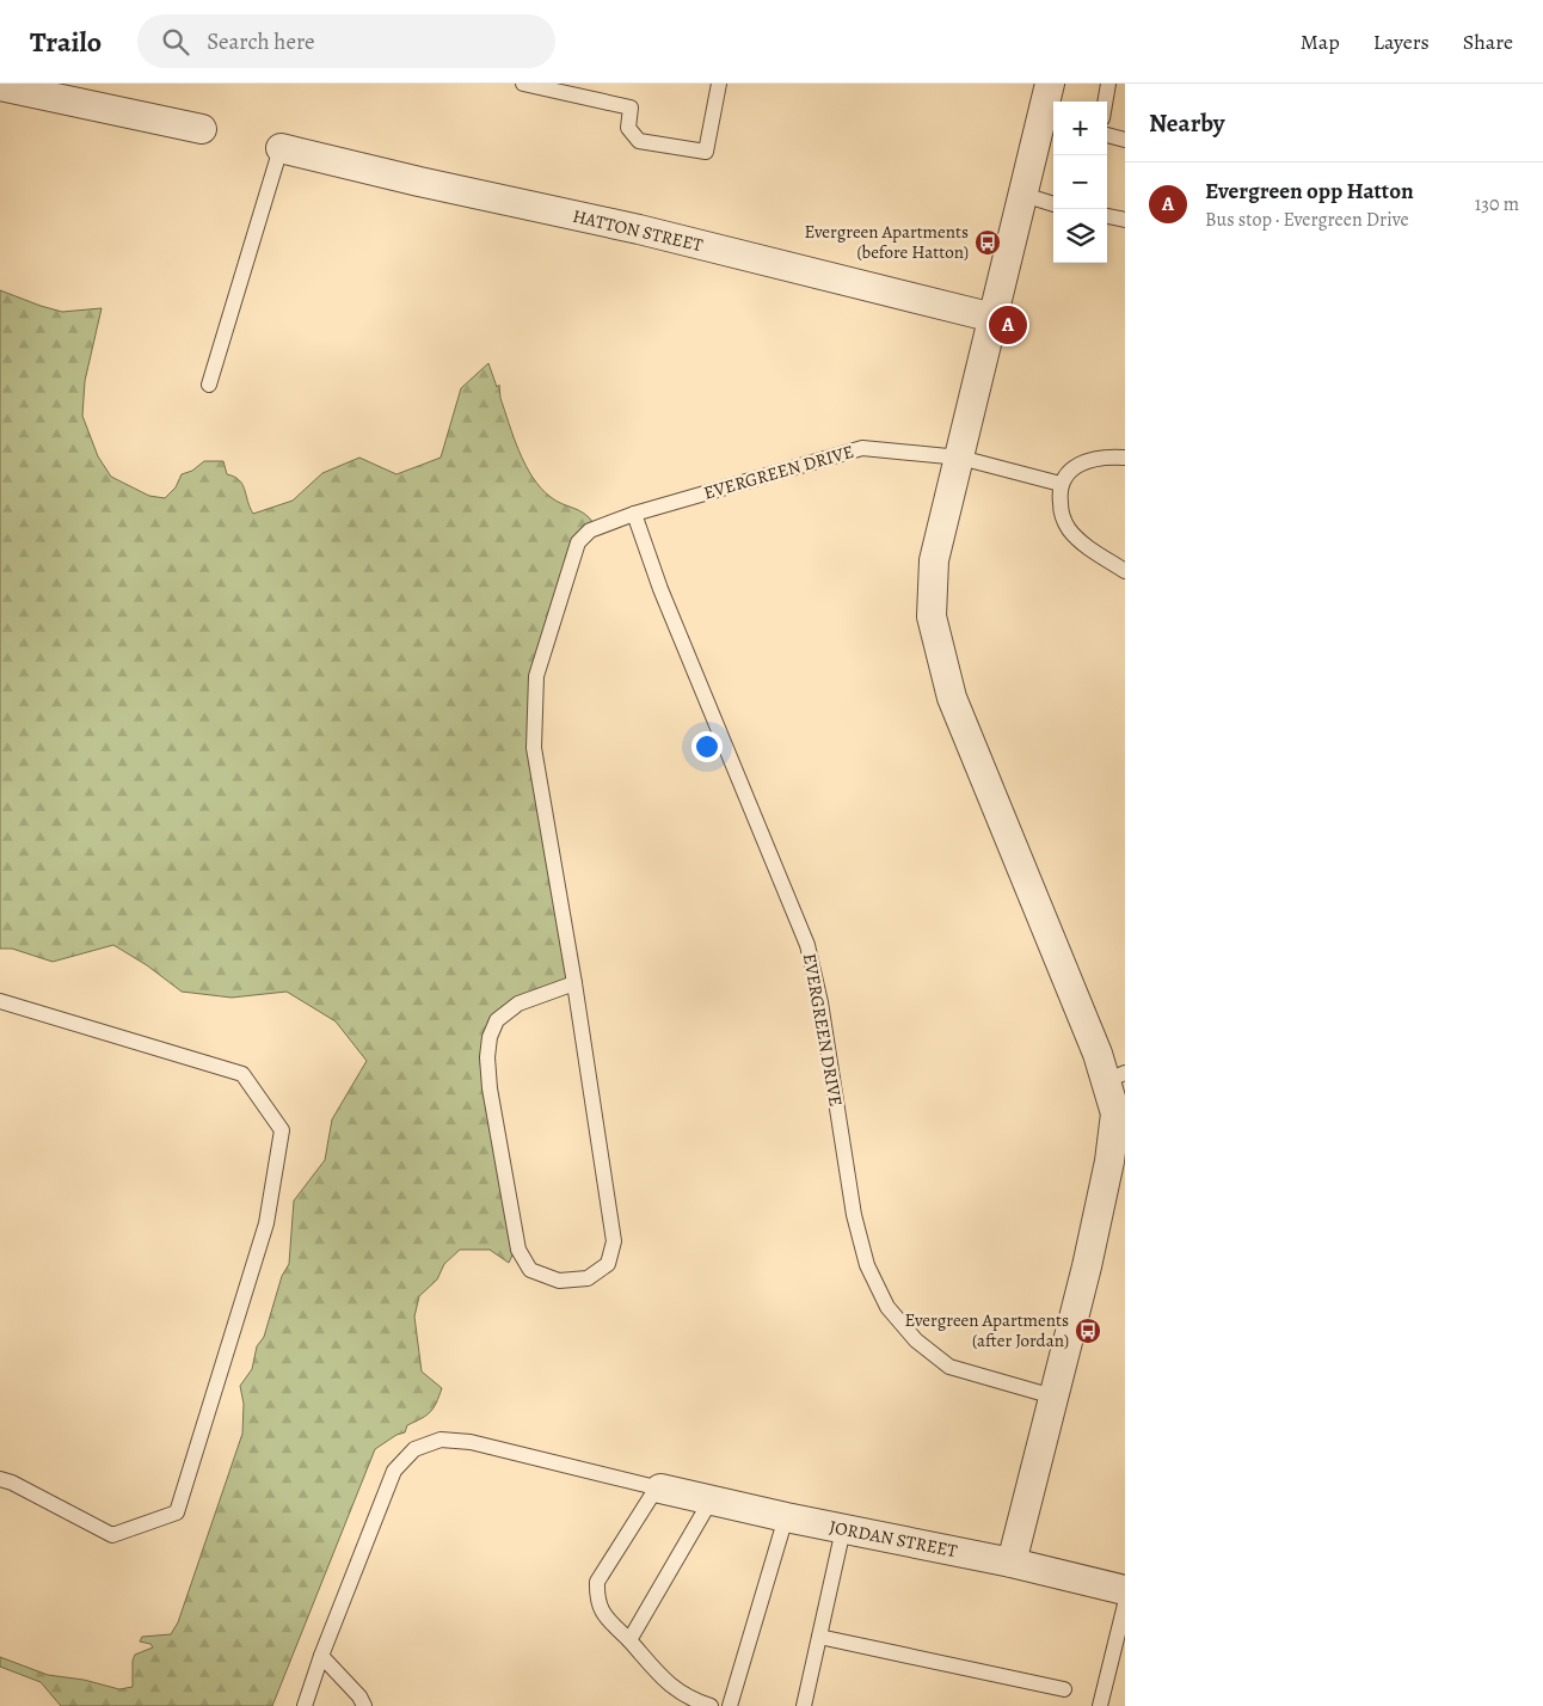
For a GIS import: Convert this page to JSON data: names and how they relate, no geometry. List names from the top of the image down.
{
  "streets": {
    "street": ["HATTON STREET", "JORDAN STREET"],
    "lane": ["EVERGREEN DRIVE"]
  },
  "places": {
    "bus stop": ["Evergreen Apartments (before Hatton)", "Evergreen Apartments (after Jordan)"]
  },
  "page": {
    "header": "Trailo",
    "search": "Search here",
    "nav": ["Map", "Layers", "Share"],
    "heading": "Nearby",
    "map_buttons": ["+", "−"],
    "list": [
      {
        "mark": "A",
        "name": "Evergreen opp Hatton",
        "note": "Bus stop · Evergreen Drive",
        "value": "130 m"
      }
    ],
    "pins": "A"
  }
}
